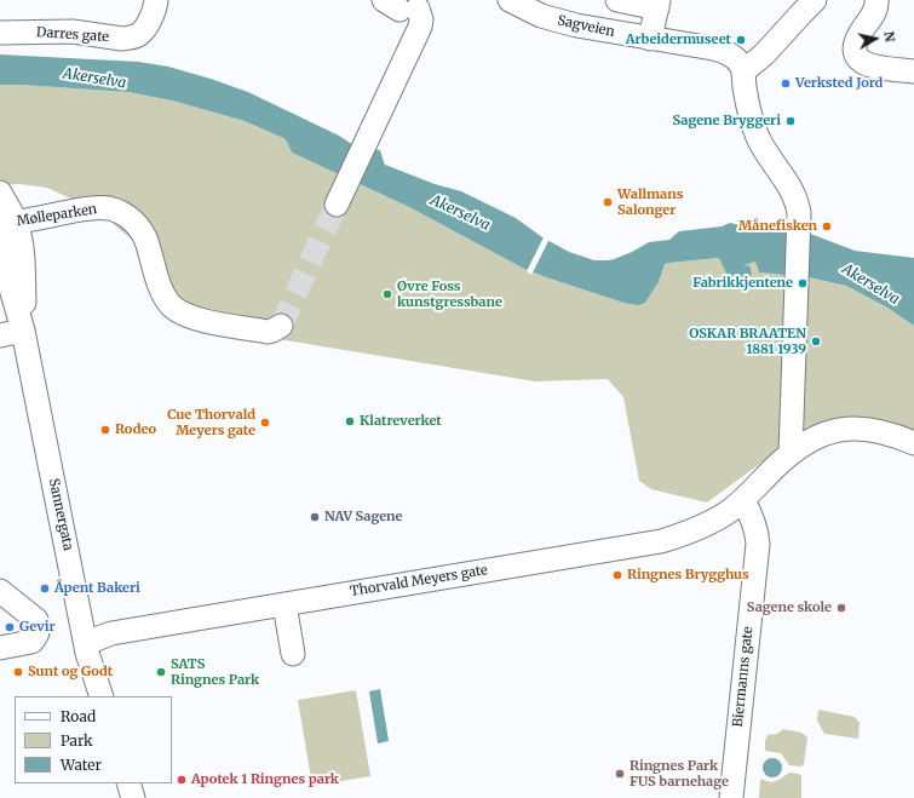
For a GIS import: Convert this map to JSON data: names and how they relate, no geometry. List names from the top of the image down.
{
  "streets": {
    "street": [
      "Sagveien",
      "Darres gate",
      "Mølleparken",
      "Sannergata",
      "Thorvald Meyers gate",
      "Biermanns gate"
    ]
  },
  "crossings": [
    ["Mølleparken", "Sannergata"],
    ["Sannergata", "Thorvald Meyers gate"],
    ["Thorvald Meyers gate", "Biermanns gate"]
  ],
  "water": ["Akerselva"],
  "places": [
    "Arbeidermuseet",
    "Verksted Jord",
    "Sagene Bryggeri",
    "Wallmans Salonger",
    "Månefisken",
    "Fabrikkjentene",
    "Øvre Foss kunstgressbane",
    "OSKAR BRAATEN 1881 1939",
    "Klatreverket",
    "Cue Thorvald Meyers gate",
    "Rodeo",
    "NAV Sagene",
    "Ringnes Brygghus",
    "Åpent Bakeri",
    "Sagene skole",
    "Gevir",
    "Sunt og Godt",
    "SATS Ringnes Park",
    "Ringnes Park FUS barnehage",
    "Apotek 1 Ringnes park"
  ],
  "legend": ["Road", "Park", "Water"],
  "north": "right"
}
